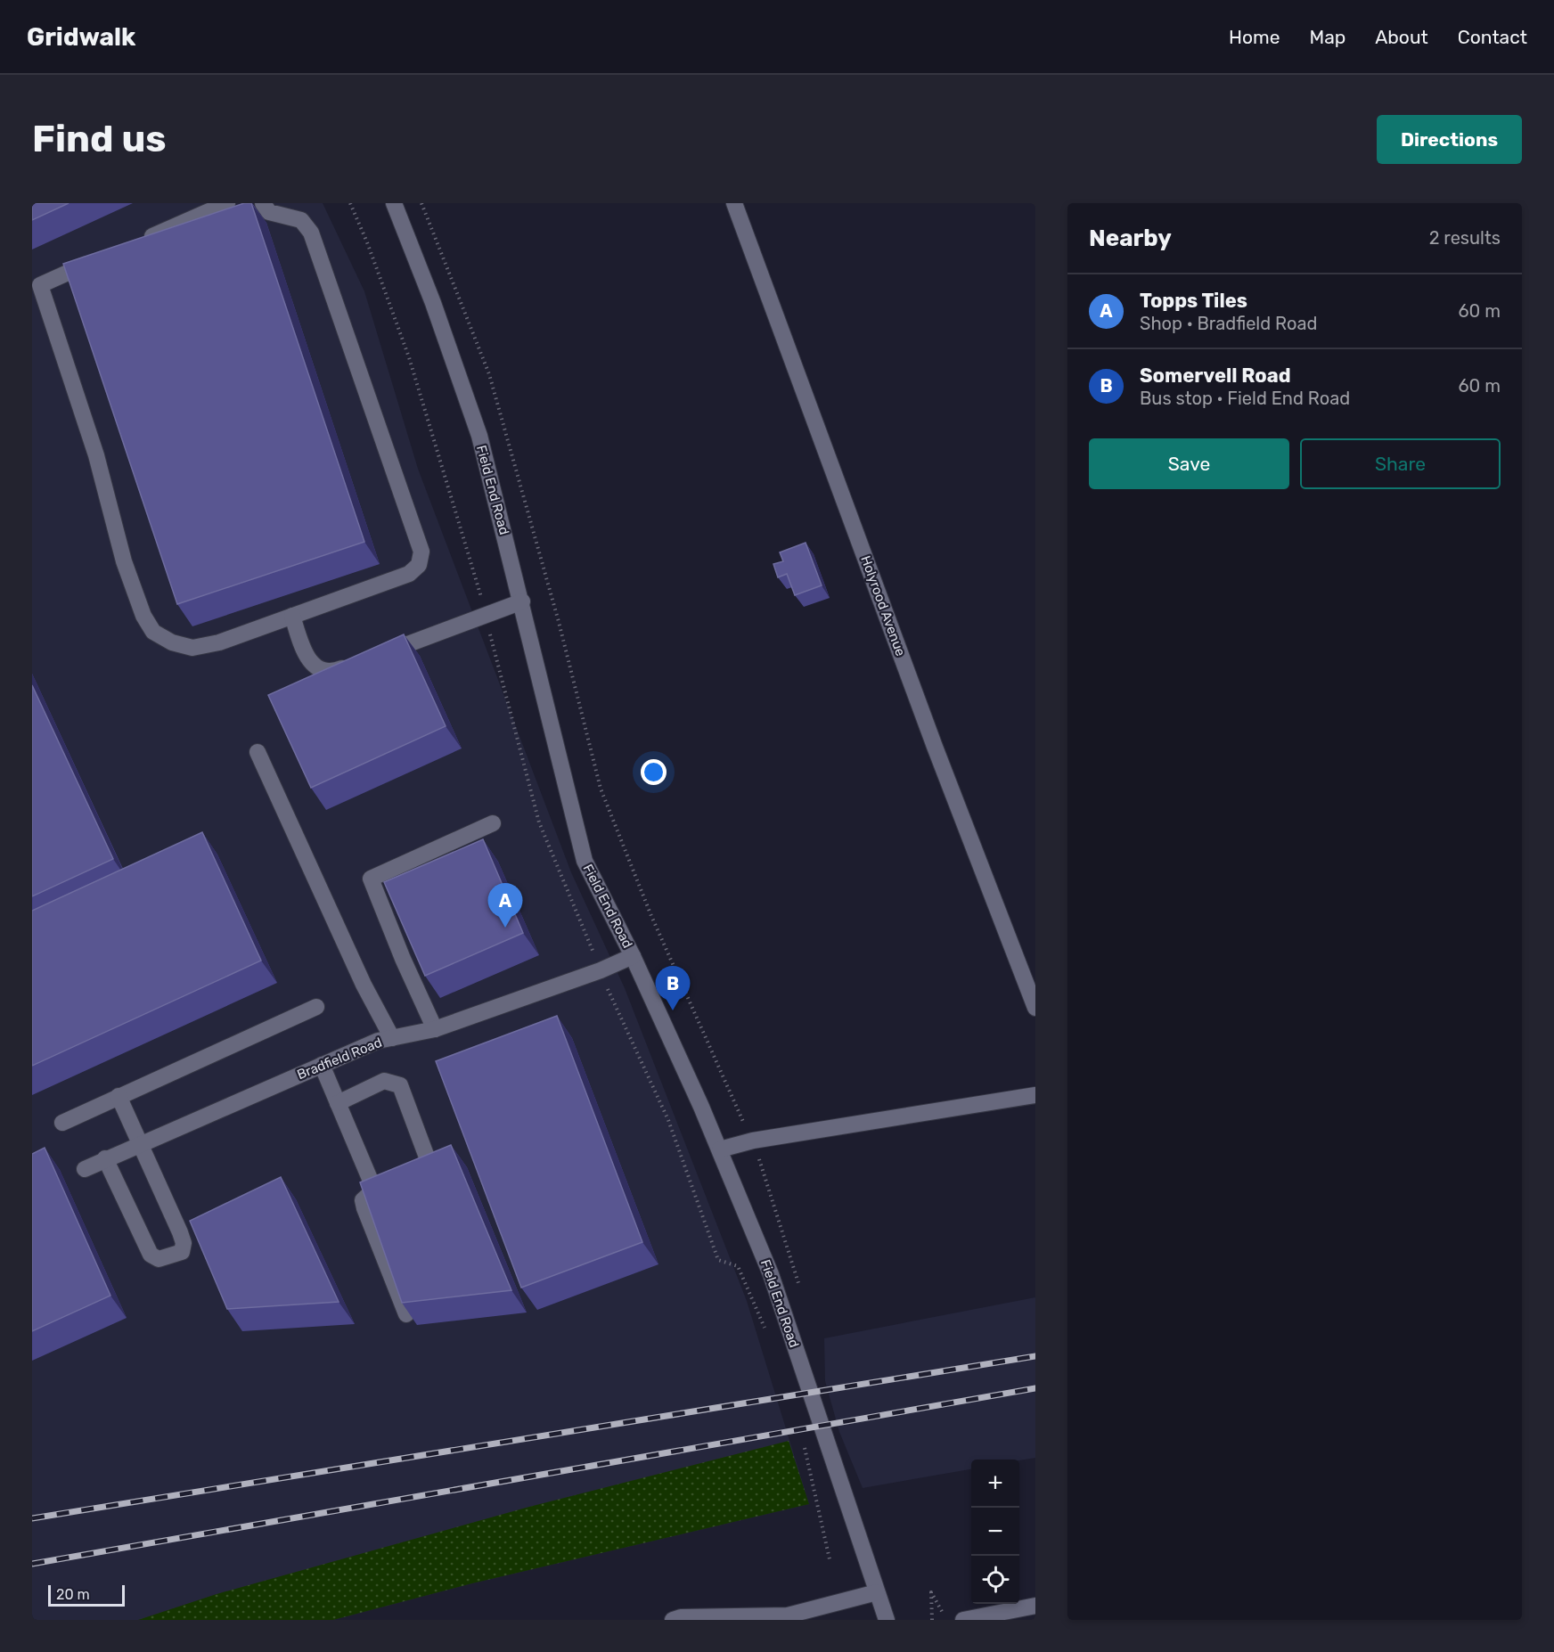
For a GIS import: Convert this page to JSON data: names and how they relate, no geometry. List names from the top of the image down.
{
  "streets": {
    "street": ["Field End Road", "Holyrood Avenue", "Bradfield Road"]
  },
  "crossings": [
    ["Field End Road", "Bradfield Road"]
  ],
  "scale_bar": "20 m",
  "page": {
    "header": "Gridwalk",
    "nav": [
      "Home",
      "Map",
      "About",
      "Contact"
    ],
    "buttons": [
      "Directions",
      ["Save", "Share"]
    ],
    "title": "Find us",
    "heading": ["Nearby", "2 results"],
    "list": [
      {
        "mark": "A",
        "name": "Topps Tiles",
        "note": "Shop · Bradfield Road",
        "value": "60 m"
      },
      {
        "mark": "B",
        "name": "Somervell Road",
        "note": "Bus stop · Field End Road",
        "value": "60 m"
      }
    ],
    "pins": ["A", "B"],
    "map_buttons": ["+", "−"],
    "scale": "20 m"
  }
}
